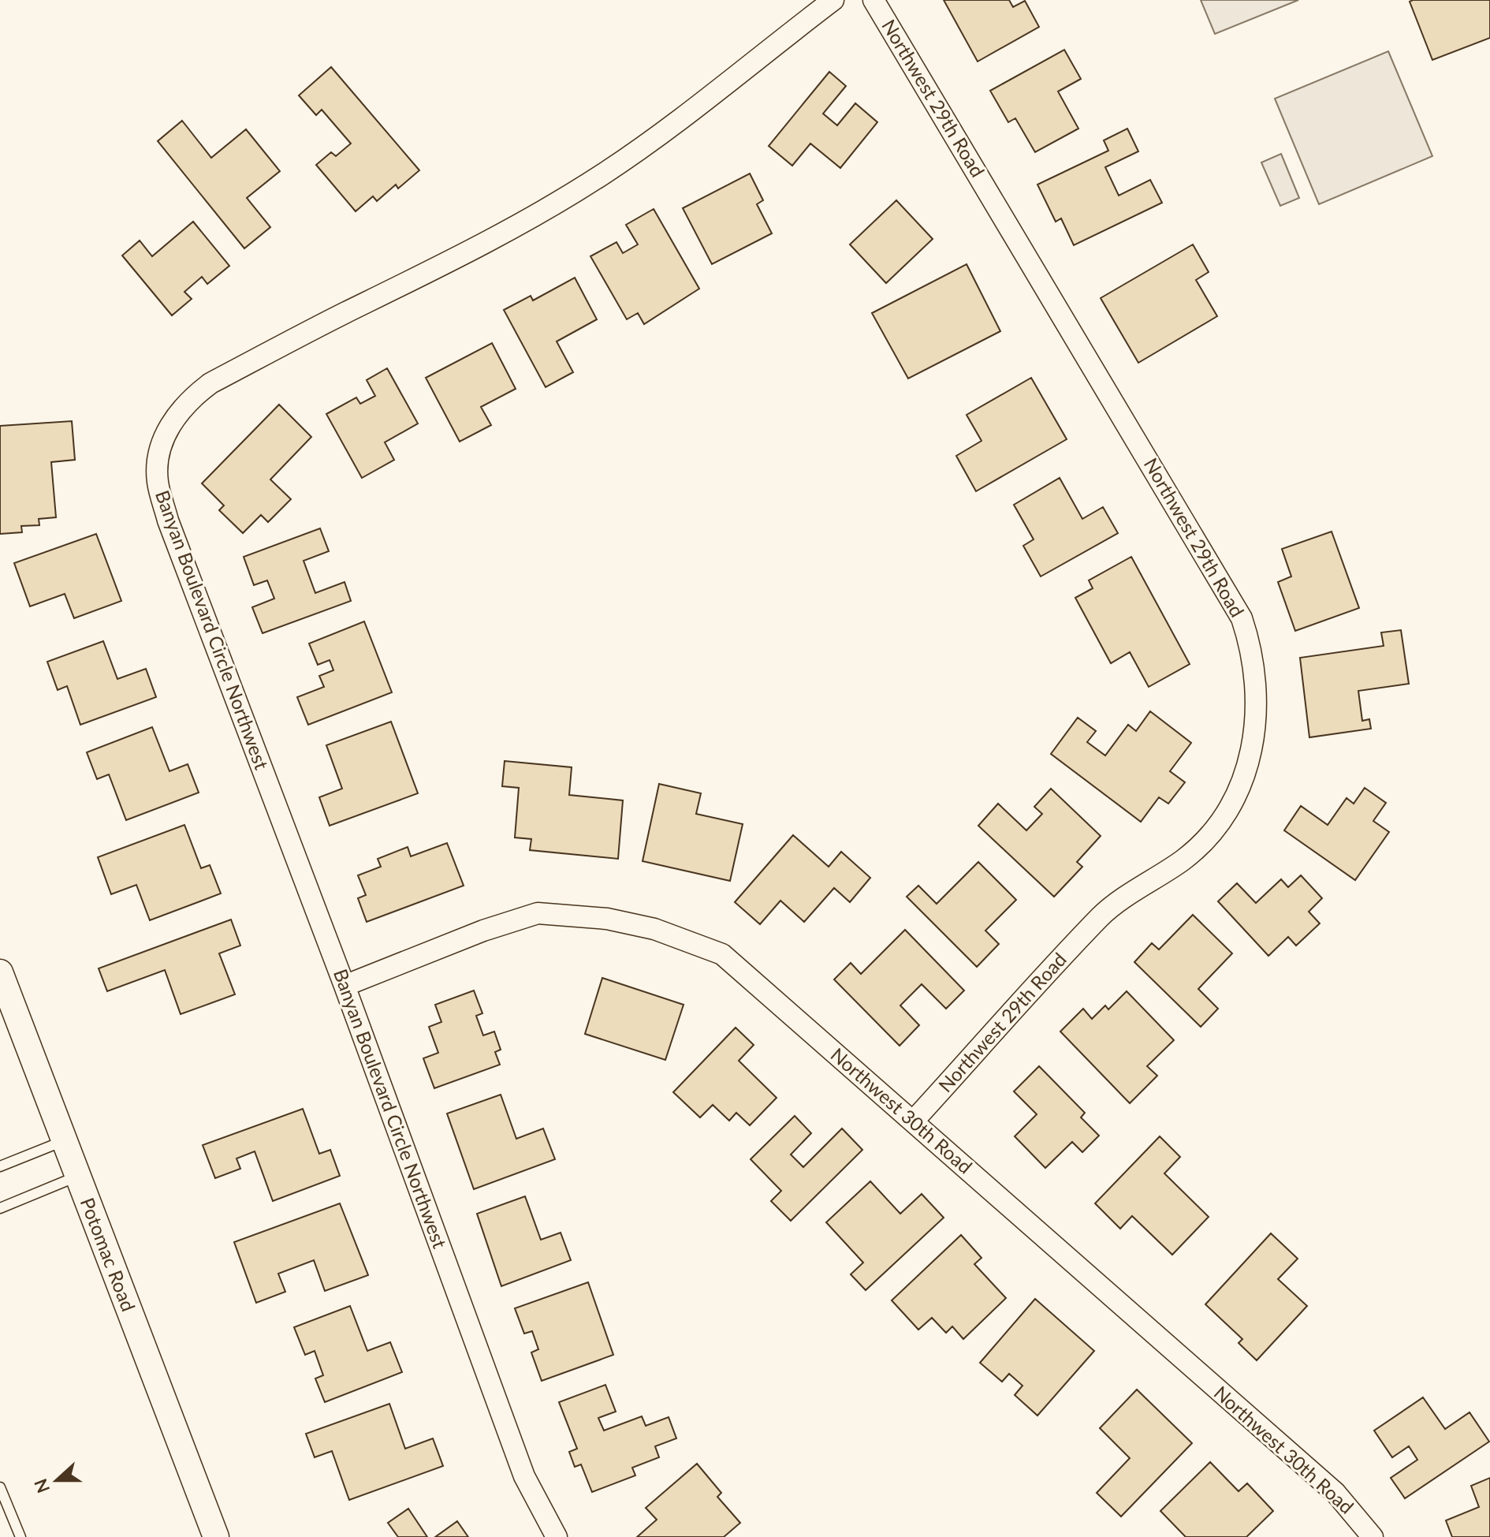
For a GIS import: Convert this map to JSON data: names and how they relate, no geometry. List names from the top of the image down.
{
  "streets": {
    "street": [
      "Northwest 29th Road",
      "Banyan Boulevard Circle Northwest",
      "Northwest 30th Road",
      "Potomac Road"
    ]
  },
  "crossings": [
    ["Northwest 29th Road", "Northwest 30th Road"],
    ["Banyan Boulevard Circle Northwest", "Northwest 30th Road"]
  ],
  "north": "left"
}
